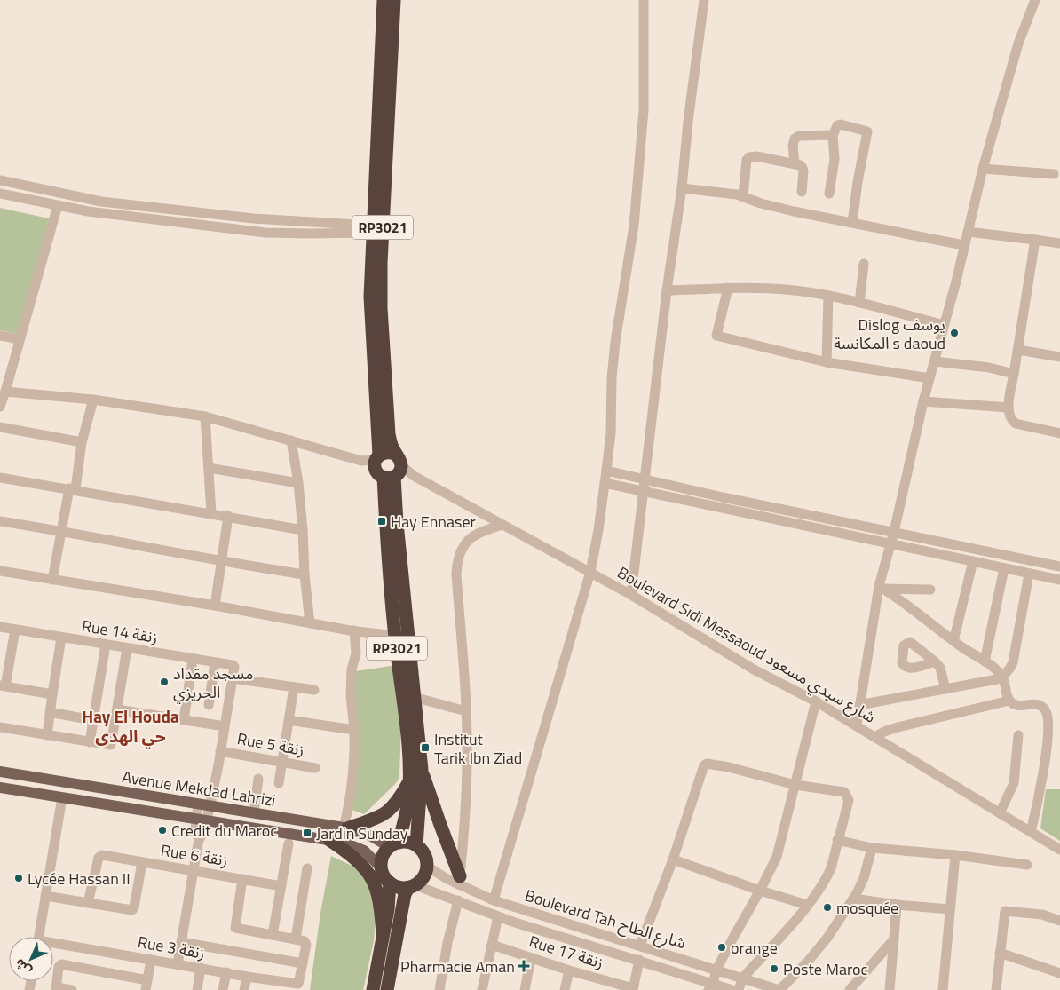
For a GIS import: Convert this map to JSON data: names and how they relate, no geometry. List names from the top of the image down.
{
  "streets": {
    "highway": ["RP3021"],
    "main road": ["Avenue Mekdad Lahrizi"],
    "street": [
      "Rue 14 زنقة",
      "Boulevard Sidi Messaoud شارع سيدي مسعود",
      "Rue 5 زنقة",
      "Rue 6 زنقة",
      "Boulevard Tah شارع الطاح",
      "Rue 3 زنقة",
      "Rue 17 زنقة"
    ]
  },
  "crossings": [
    ["RP3021", "Boulevard Sidi Messaoud شارع سيدي مسعود"],
    ["RP3021", "Avenue Mekdad Lahrizi"],
    ["RP3021", "Boulevard Tah شارع الطاح"],
    ["Avenue Mekdad Lahrizi", "Boulevard Tah شارع الطاح"]
  ],
  "districts": ["Hay El Houda حي الهدى"],
  "places": {
    "other": [
      "Dislog يوسف المكانسة s daoud",
      "مسجد مقداد الحريزي",
      "Credit du Maroc",
      "Lycée Hassan II",
      "mosquée",
      "orange",
      "Poste Maroc"
    ],
    "transit": ["Hay Ennaser", "Institut Tarik Ibn Ziad", "Jardin Sunday"],
    "health": ["Pharmacie Aman"]
  },
  "north": "bottom left"
}
